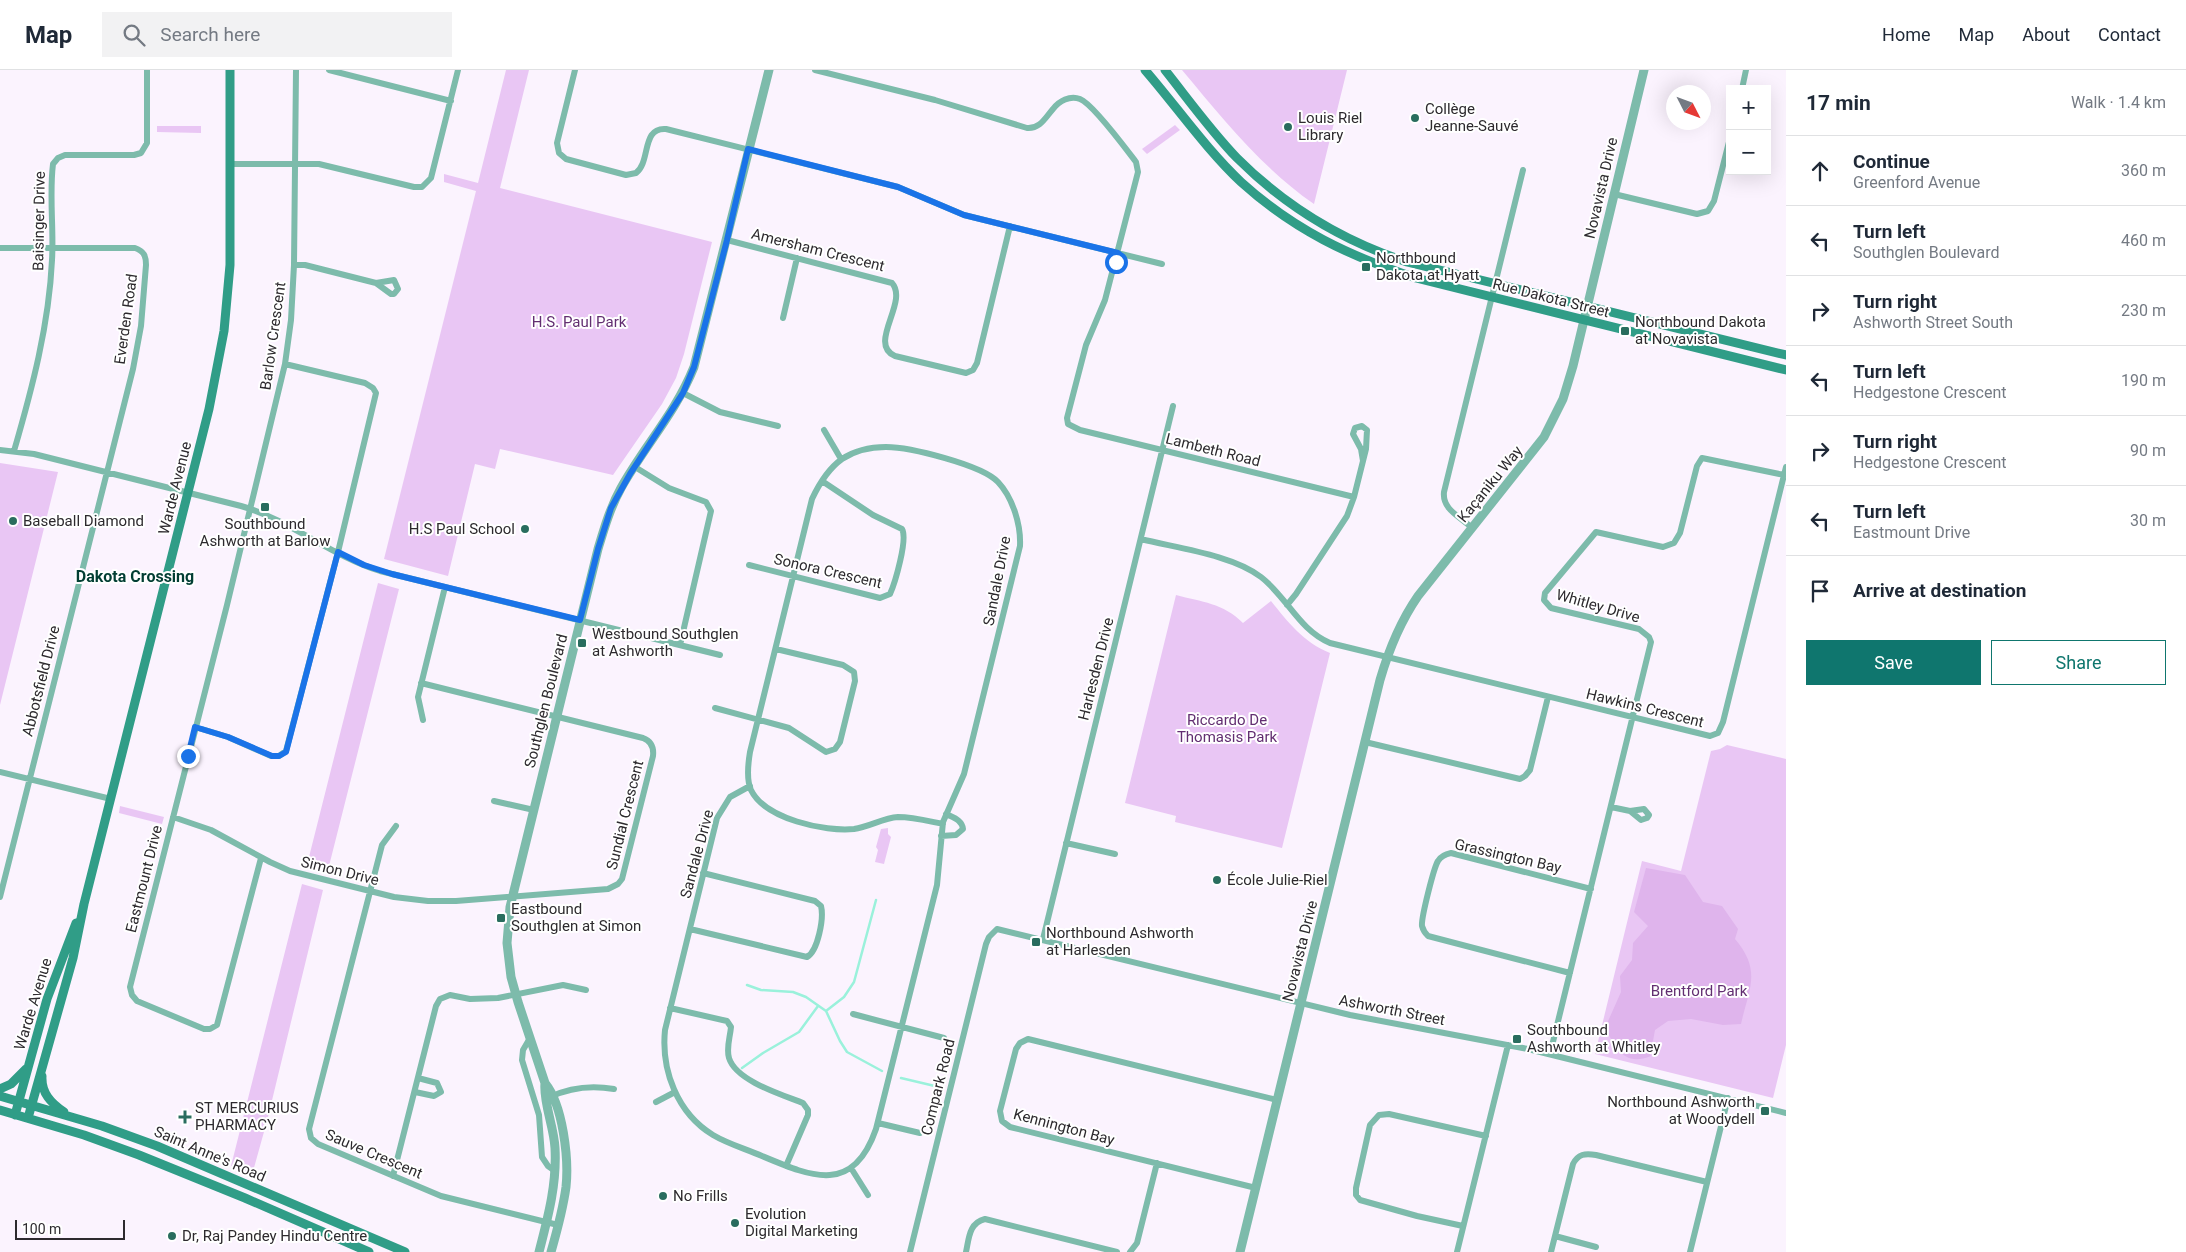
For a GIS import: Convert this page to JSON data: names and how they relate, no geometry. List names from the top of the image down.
{
  "streets": {
    "main road": ["Rue Dakota Street", "Warde Avenue", "Saint Anne's Road"],
    "street": [
      "Novavista Drive",
      "Baisinger Drive",
      "Amersham Crescent",
      "Everden Road",
      "Barlow Crescent",
      "Lambeth Road",
      "Kaçaniku Way",
      "Sonora Crescent",
      "Sandale Drive",
      "Whitley Drive",
      "Harlesden Drive",
      "Abbotsfield Drive",
      "Southglen Boulevard",
      "Hawkins Crescent",
      "Sundial Crescent",
      "Grassington Bay",
      "Simon Drive",
      "Eastmount Drive",
      "Ashworth Street",
      "Compark Road",
      "Kennington Bay",
      "Sauve Crescent"
    ]
  },
  "crossings": [
    ["Novavista Drive", "Rue Dakota Street"],
    ["Novavista Drive", "Kaçaniku Way"],
    ["Novavista Drive", "Hawkins Crescent"],
    ["Novavista Drive", "Ashworth Street"],
    ["Novavista Drive", "Kennington Bay"],
    ["Baisinger Drive", "Everden Road"],
    ["Amersham Crescent", "Southglen Boulevard"],
    ["Rue Dakota Street", "Kaçaniku Way"],
    ["Everden Road", "Abbotsfield Drive"],
    ["Barlow Crescent", "Eastmount Drive"],
    ["Lambeth Road", "Harlesden Drive"],
    ["Kaçaniku Way", "Hawkins Crescent"],
    ["Warde Avenue", "Saint Anne's Road"],
    ["Sonora Crescent", "Sandale Drive"],
    ["Whitley Drive", "Hawkins Crescent"],
    ["Whitley Drive", "Grassington Bay"],
    ["Whitley Drive", "Ashworth Street"],
    ["Harlesden Drive", "Hawkins Crescent"],
    ["Harlesden Drive", "Ashworth Street"],
    ["Southglen Boulevard", "Sundial Crescent"],
    ["Southglen Boulevard", "Simon Drive"],
    ["Southglen Boulevard", "Sauve Crescent"],
    ["Sundial Crescent", "Simon Drive"],
    ["Simon Drive", "Eastmount Drive"],
    ["Simon Drive", "Sauve Crescent"],
    ["Ashworth Street", "Compark Road"]
  ],
  "districts": ["Dakota Crossing"],
  "parks": ["H.S. Paul Park", "Riccardo De Thomasis Park", "Brentford Park"],
  "places": {
    "other": [
      "Collège Jeanne-Sauvé",
      "Louis Riel Library",
      "Baseball Diamond",
      "H.S Paul School",
      "École Julie-Riel",
      "No Frills",
      "Evolution Digital Marketing",
      "Dr, Raj Pandey Hindu Centre"
    ],
    "transit": [
      "Northbound Dakota at Hyatt",
      "Northbound Dakota at Novavista",
      "Southbound Ashworth at Barlow",
      "Westbound Southglen at Ashworth",
      "Eastbound Southglen at Simon",
      "Northbound Ashworth at Harlesden",
      "Southbound Ashworth at Whitley",
      "Northbound Ashworth at Woodydell"
    ],
    "health": ["ST MERCURIUS PHARMACY"]
  },
  "scale_bar": "100 m",
  "north": "bottom right",
  "page": {
    "header": "Map",
    "search": "Search here",
    "nav": [
      "Home",
      "Map",
      "About",
      "Contact"
    ],
    "heading": ["17 min", "Walk · 1.4 km"],
    "map_buttons": ["+", "−"],
    "list": [
      ["Continue", "Greenford Avenue", "360 m"],
      ["Turn left", "Southglen Boulevard", "460 m"],
      ["Turn right", "Ashworth Street South", "230 m"],
      ["Turn left", "Hedgestone Crescent", "190 m"],
      ["Turn right", "Hedgestone Crescent", "90 m"],
      ["Turn left", "Eastmount Drive", "30 m"],
      "Arrive at destination"
    ],
    "buttons": ["Save", "Share"],
    "scale": "100 m"
  }
}
